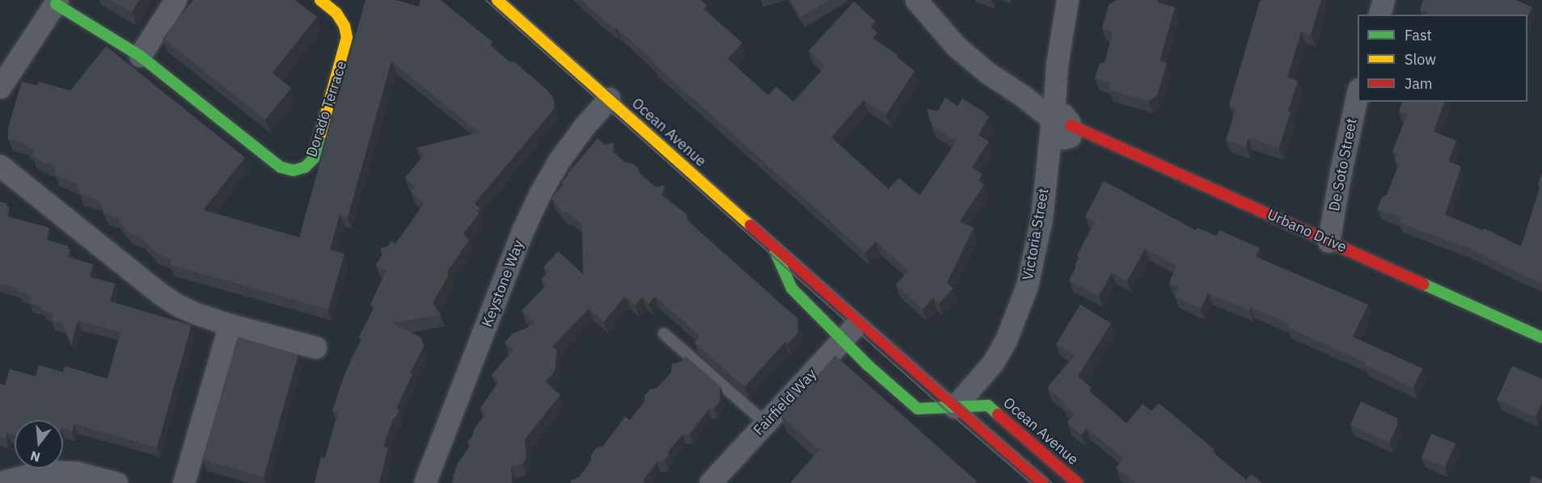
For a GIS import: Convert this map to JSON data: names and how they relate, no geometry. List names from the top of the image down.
{
  "streets": {
    "main road": ["Dorado Terrace", "Ocean Avenue", "Urbano Drive"],
    "street": [
      "De Soto Street",
      "Victoria Street",
      "Keystone Way",
      "Fairfield Way"
    ]
  },
  "crossings": [
    ["Ocean Avenue", "Victoria Street"],
    ["Ocean Avenue", "Keystone Way"],
    ["Ocean Avenue", "Fairfield Way"],
    ["De Soto Street", "Urbano Drive"],
    ["Urbano Drive", "Victoria Street"]
  ],
  "legend": ["Fast", "Slow", "Jam"],
  "north": "bottom"
}
